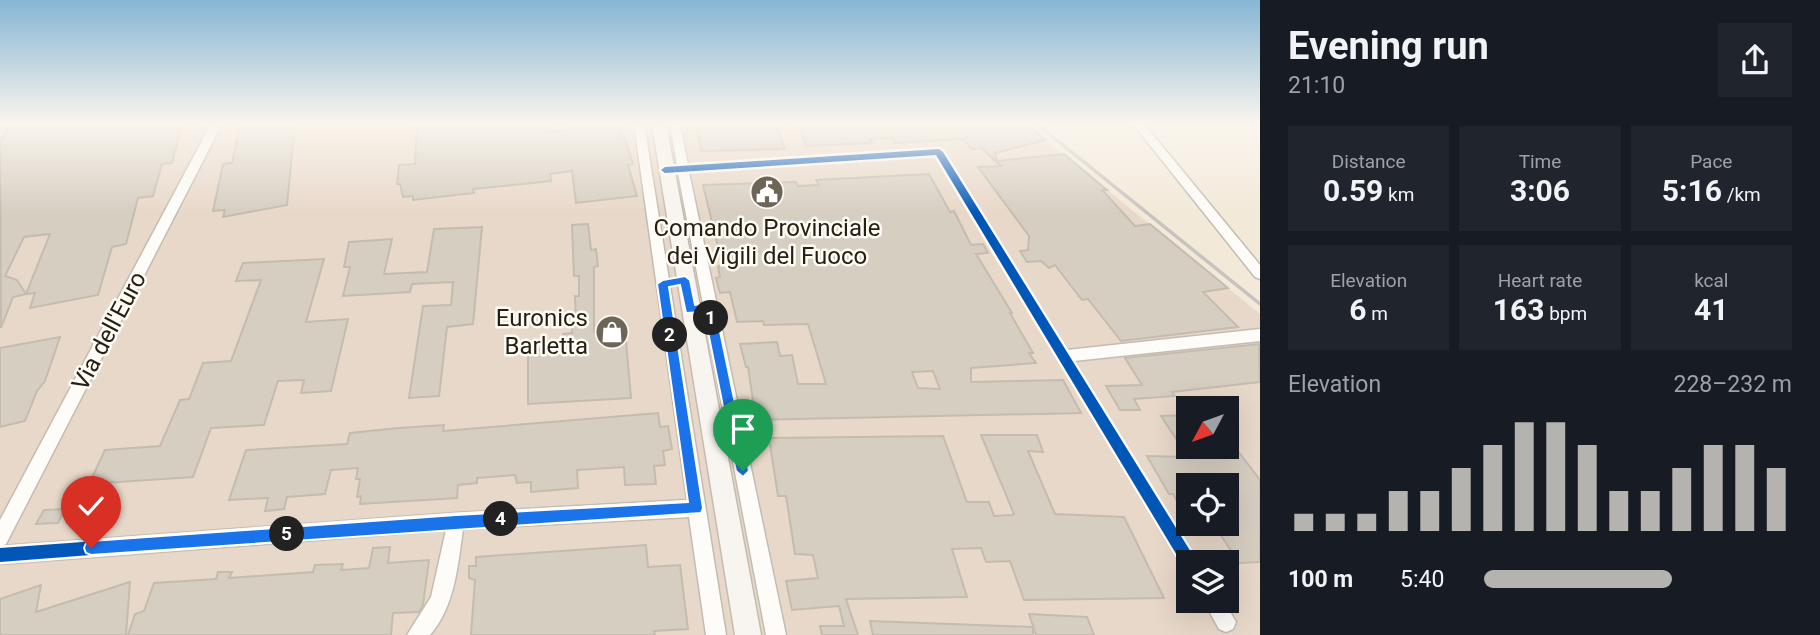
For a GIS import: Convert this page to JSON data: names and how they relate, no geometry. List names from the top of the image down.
{
  "streets": {
    "street": ["Via dell'Euro"]
  },
  "places": {
    "public building": ["Comando Provinciale dei Vigili del Fuoco"],
    "shop": ["Euronics Barletta"]
  },
  "north": "bottom left",
  "page": {
    "heading": ["Evening run", "21:10"],
    "stats": [
      ["Distance", "0.59 km"],
      ["Time", "3:06"],
      ["Pace", "5:16 /km"],
      ["Elevation", "6 m"],
      ["Heart rate", "163 bpm"],
      ["kcal", "41"]
    ],
    "pins": [
      "1",
      "2",
      "4",
      "5"
    ],
    "chart": ["Elevation", "228–232 m"],
    "list": [
      {
        "name": "100 m",
        "note": "5:40"
      }
    ]
  }
}
